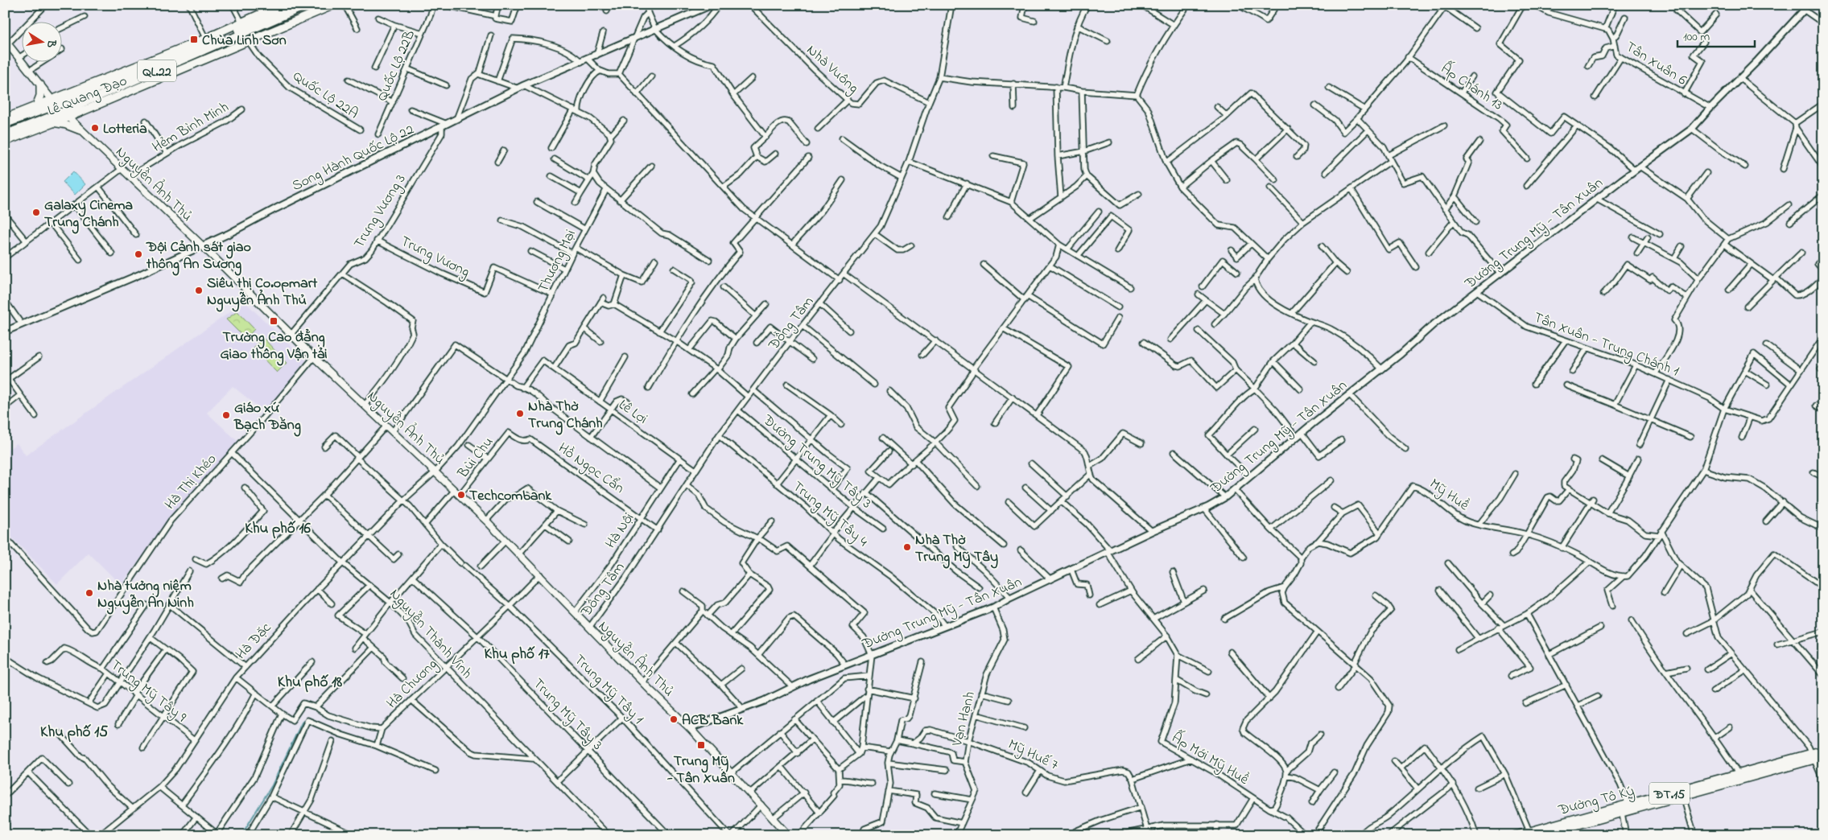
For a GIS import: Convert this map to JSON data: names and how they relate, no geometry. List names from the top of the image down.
{
  "streets": {
    "main road": [
      "QL.22",
      "Lê Quang Đạo",
      "Nguyễn Ảnh Thủ",
      "ĐT.15",
      "Đường Tô Ký"
    ],
    "street": [
      "Tân Xuân 6",
      "Quốc Lộ 22B",
      "Nhà Vuông",
      "Ấp Chánh 13",
      "Quốc Lộ 22A",
      "Hẻm Bình Minh",
      "Song Hành Quốc Lộ 22",
      "Trưng Vương 3",
      "Đường Trung Mỹ - Tân Xuân",
      "Trưng Vương",
      "Thương Mại",
      "Đồng Tâm",
      "Tân Xuân - Trung Chánh 1",
      "Lê Lợi",
      "Bùi Chu",
      "Đường Trung Mỹ Tây 3",
      "Hồ Ngọc Cẩn",
      "Hà Thị Khéo",
      "Mỹ Huề",
      "Trung Mỹ Tây 4",
      "Hà Nội",
      "Nguyễn Thành Vĩnh",
      "Hà Đặc",
      "Hà Chương",
      "Trung Mỹ Tây 1",
      "Trung Mỹ Tây 9",
      "Trung Mỹ Tây 3",
      "Vạn Hạnh",
      "Mỹ Huế 7",
      "Ấp Mới Mỹ Huề"
    ]
  },
  "crossings": [
    ["Tân Xuân 6", "Đường Trung Mỹ - Tân Xuân"],
    ["Nhà Vuông", "Đồng Tâm"],
    ["Quốc Lộ 22A", "Lê Quang Đạo"],
    ["Lê Quang Đạo", "Nguyễn Ảnh Thủ"],
    ["Hẻm Bình Minh", "Nguyễn Ảnh Thủ"],
    ["Song Hành Quốc Lộ 22", "Nguyễn Ảnh Thủ"],
    ["Song Hành Quốc Lộ 22", "Trưng Vương 3"],
    ["Nguyễn Ảnh Thủ", "Trưng Vương 3"],
    ["Nguyễn Ảnh Thủ", "Đường Trung Mỹ - Tân Xuân"],
    ["Nguyễn Ảnh Thủ", "Đồng Tâm"],
    ["Nguyễn Ảnh Thủ", "Bùi Chu"],
    ["Nguyễn Ảnh Thủ", "Hà Thị Khéo"],
    ["Nguyễn Ảnh Thủ", "Hà Nội"],
    ["Nguyễn Ảnh Thủ", "Hà Đặc"],
    ["Nguyễn Ảnh Thủ", "Hà Chương"],
    ["Trưng Vương 3", "Trưng Vương"],
    ["Đường Trung Mỹ - Tân Xuân", "Tân Xuân - Trung Chánh 1"],
    ["Đường Trung Mỹ - Tân Xuân", "Trung Mỹ Tây 4"],
    ["Đường Trung Mỹ - Tân Xuân", "Vạn Hạnh"],
    ["Trưng Vương", "Thương Mại"],
    ["Thương Mại", "Hà Đặc"],
    ["Đồng Tâm", "Lê Lợi"],
    ["Đồng Tâm", "Đường Trung Mỹ Tây 3"],
    ["Đồng Tâm", "Hồ Ngọc Cẩn"],
    ["Đồng Tâm", "Trung Mỹ Tây 4"],
    ["Lê Lợi", "Hà Nội"],
    ["Bùi Chu", "Hồ Ngọc Cẩn"],
    ["Bùi Chu", "Trung Mỹ Tây 1"],
    ["Hồ Ngọc Cẩn", "Hà Nội"],
    ["Hà Thị Khéo", "Nguyễn Thành Vĩnh"],
    ["Nguyễn Thành Vĩnh", "Hà Đặc"],
    ["Nguyễn Thành Vĩnh", "Hà Chương"],
    ["Hà Đặc", "Trung Mỹ Tây 1"],
    ["Hà Đặc", "Trung Mỹ Tây 9"],
    ["Hà Chương", "Trung Mỹ Tây 1"],
    ["Hà Chương", "Trung Mỹ Tây 3"],
    ["Vạn Hạnh", "Mỹ Huế 7"]
  ],
  "districts": [
    "Khu phố 16",
    "Khu phố 17",
    "Khu phố 18",
    "Khu phố 15"
  ],
  "places": {
    "transit": ["Chùa Linh Sơn", "Trường Cao đẳng Giao thông Vận tải", "Trung Mỹ - Tân Xuân"],
    "other": [
      "Lotteria",
      "Galaxy Cinema Trung Chánh",
      "Đội Cảnh sát giao thông An Sương",
      "Siêu thị Co.opmart Nguyễn Ảnh Thủ",
      "Nhà Thờ Trung Chánh",
      "Giáo xứ Bạch Đằng",
      "Techcombank",
      "Nhà Thờ Trung Mỹ Tây",
      "Nhà tưởng niệm Nguyễn An Ninh",
      "ACB Bank"
    ]
  },
  "scale_bar": "100 m",
  "north": "right"
}
